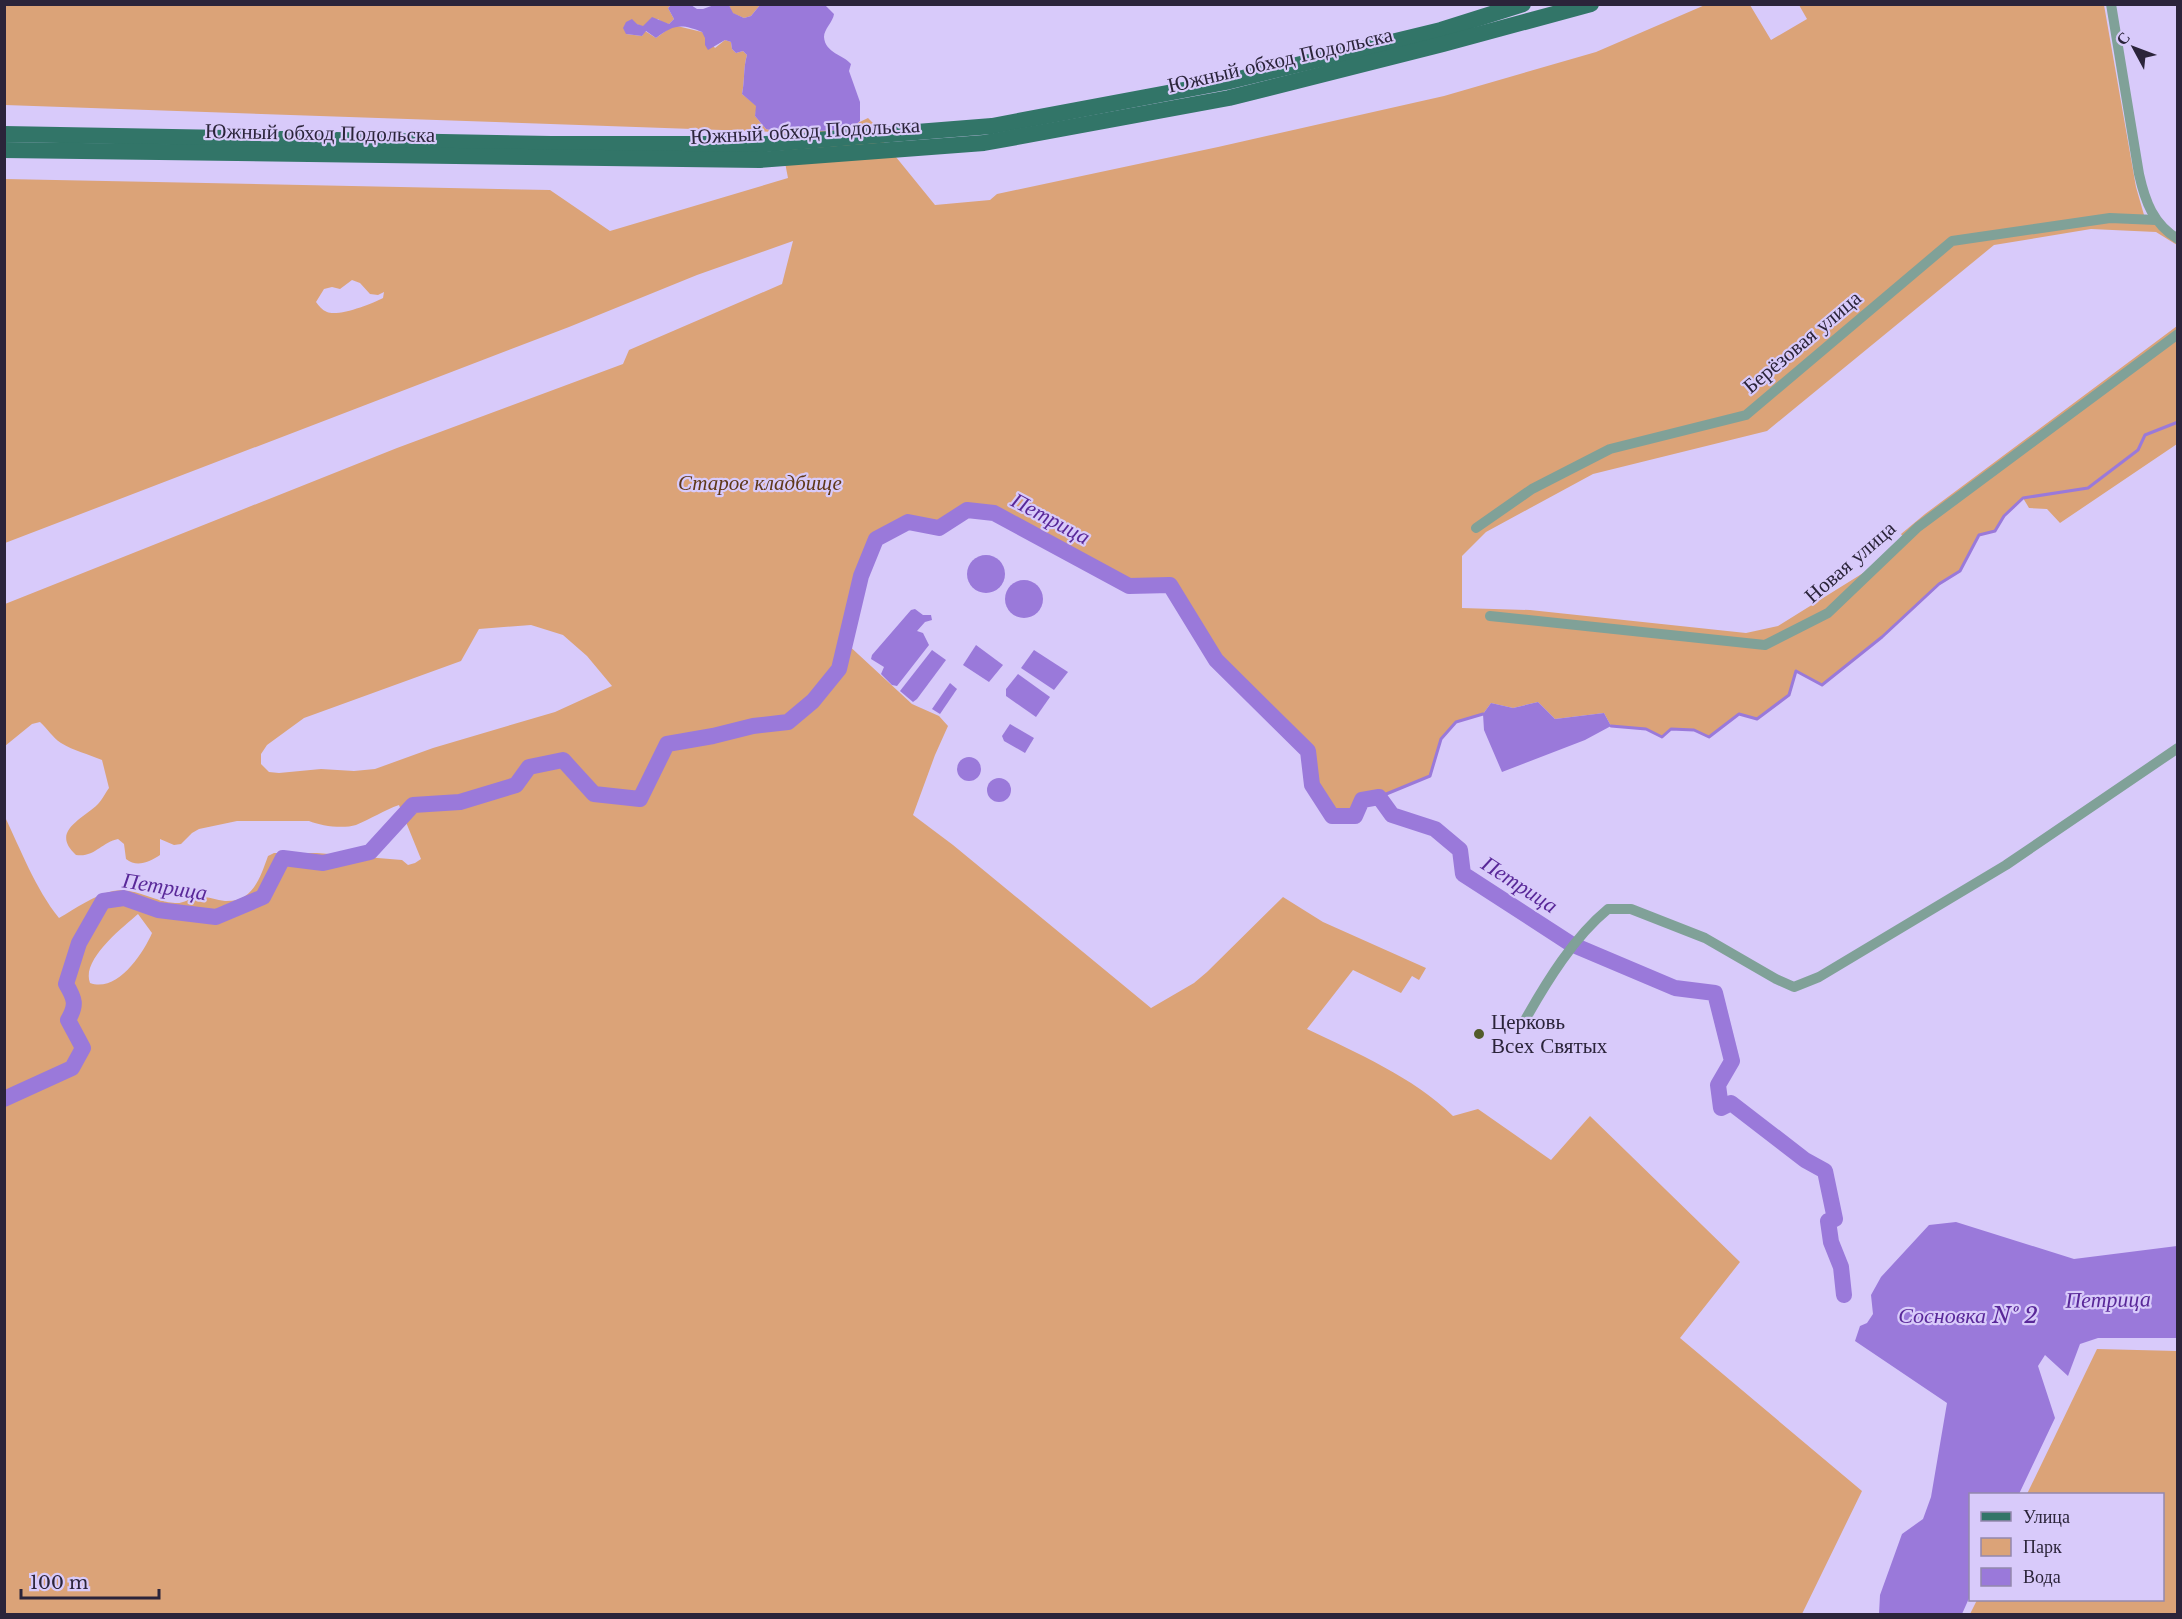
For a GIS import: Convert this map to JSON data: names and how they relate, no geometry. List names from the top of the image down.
{
  "streets": {
    "main road": ["Южный обход Подольска"],
    "street": ["Берёзовая улица", "Новая улица"]
  },
  "water": ["Петрица", "Сосновка № 2"],
  "parks": ["Старое кладбище"],
  "places": ["Церковь Всех Святых"],
  "legend": ["Улица", "Парк", "Вода"],
  "scale_bar": "100 m",
  "north": "top left"
}
